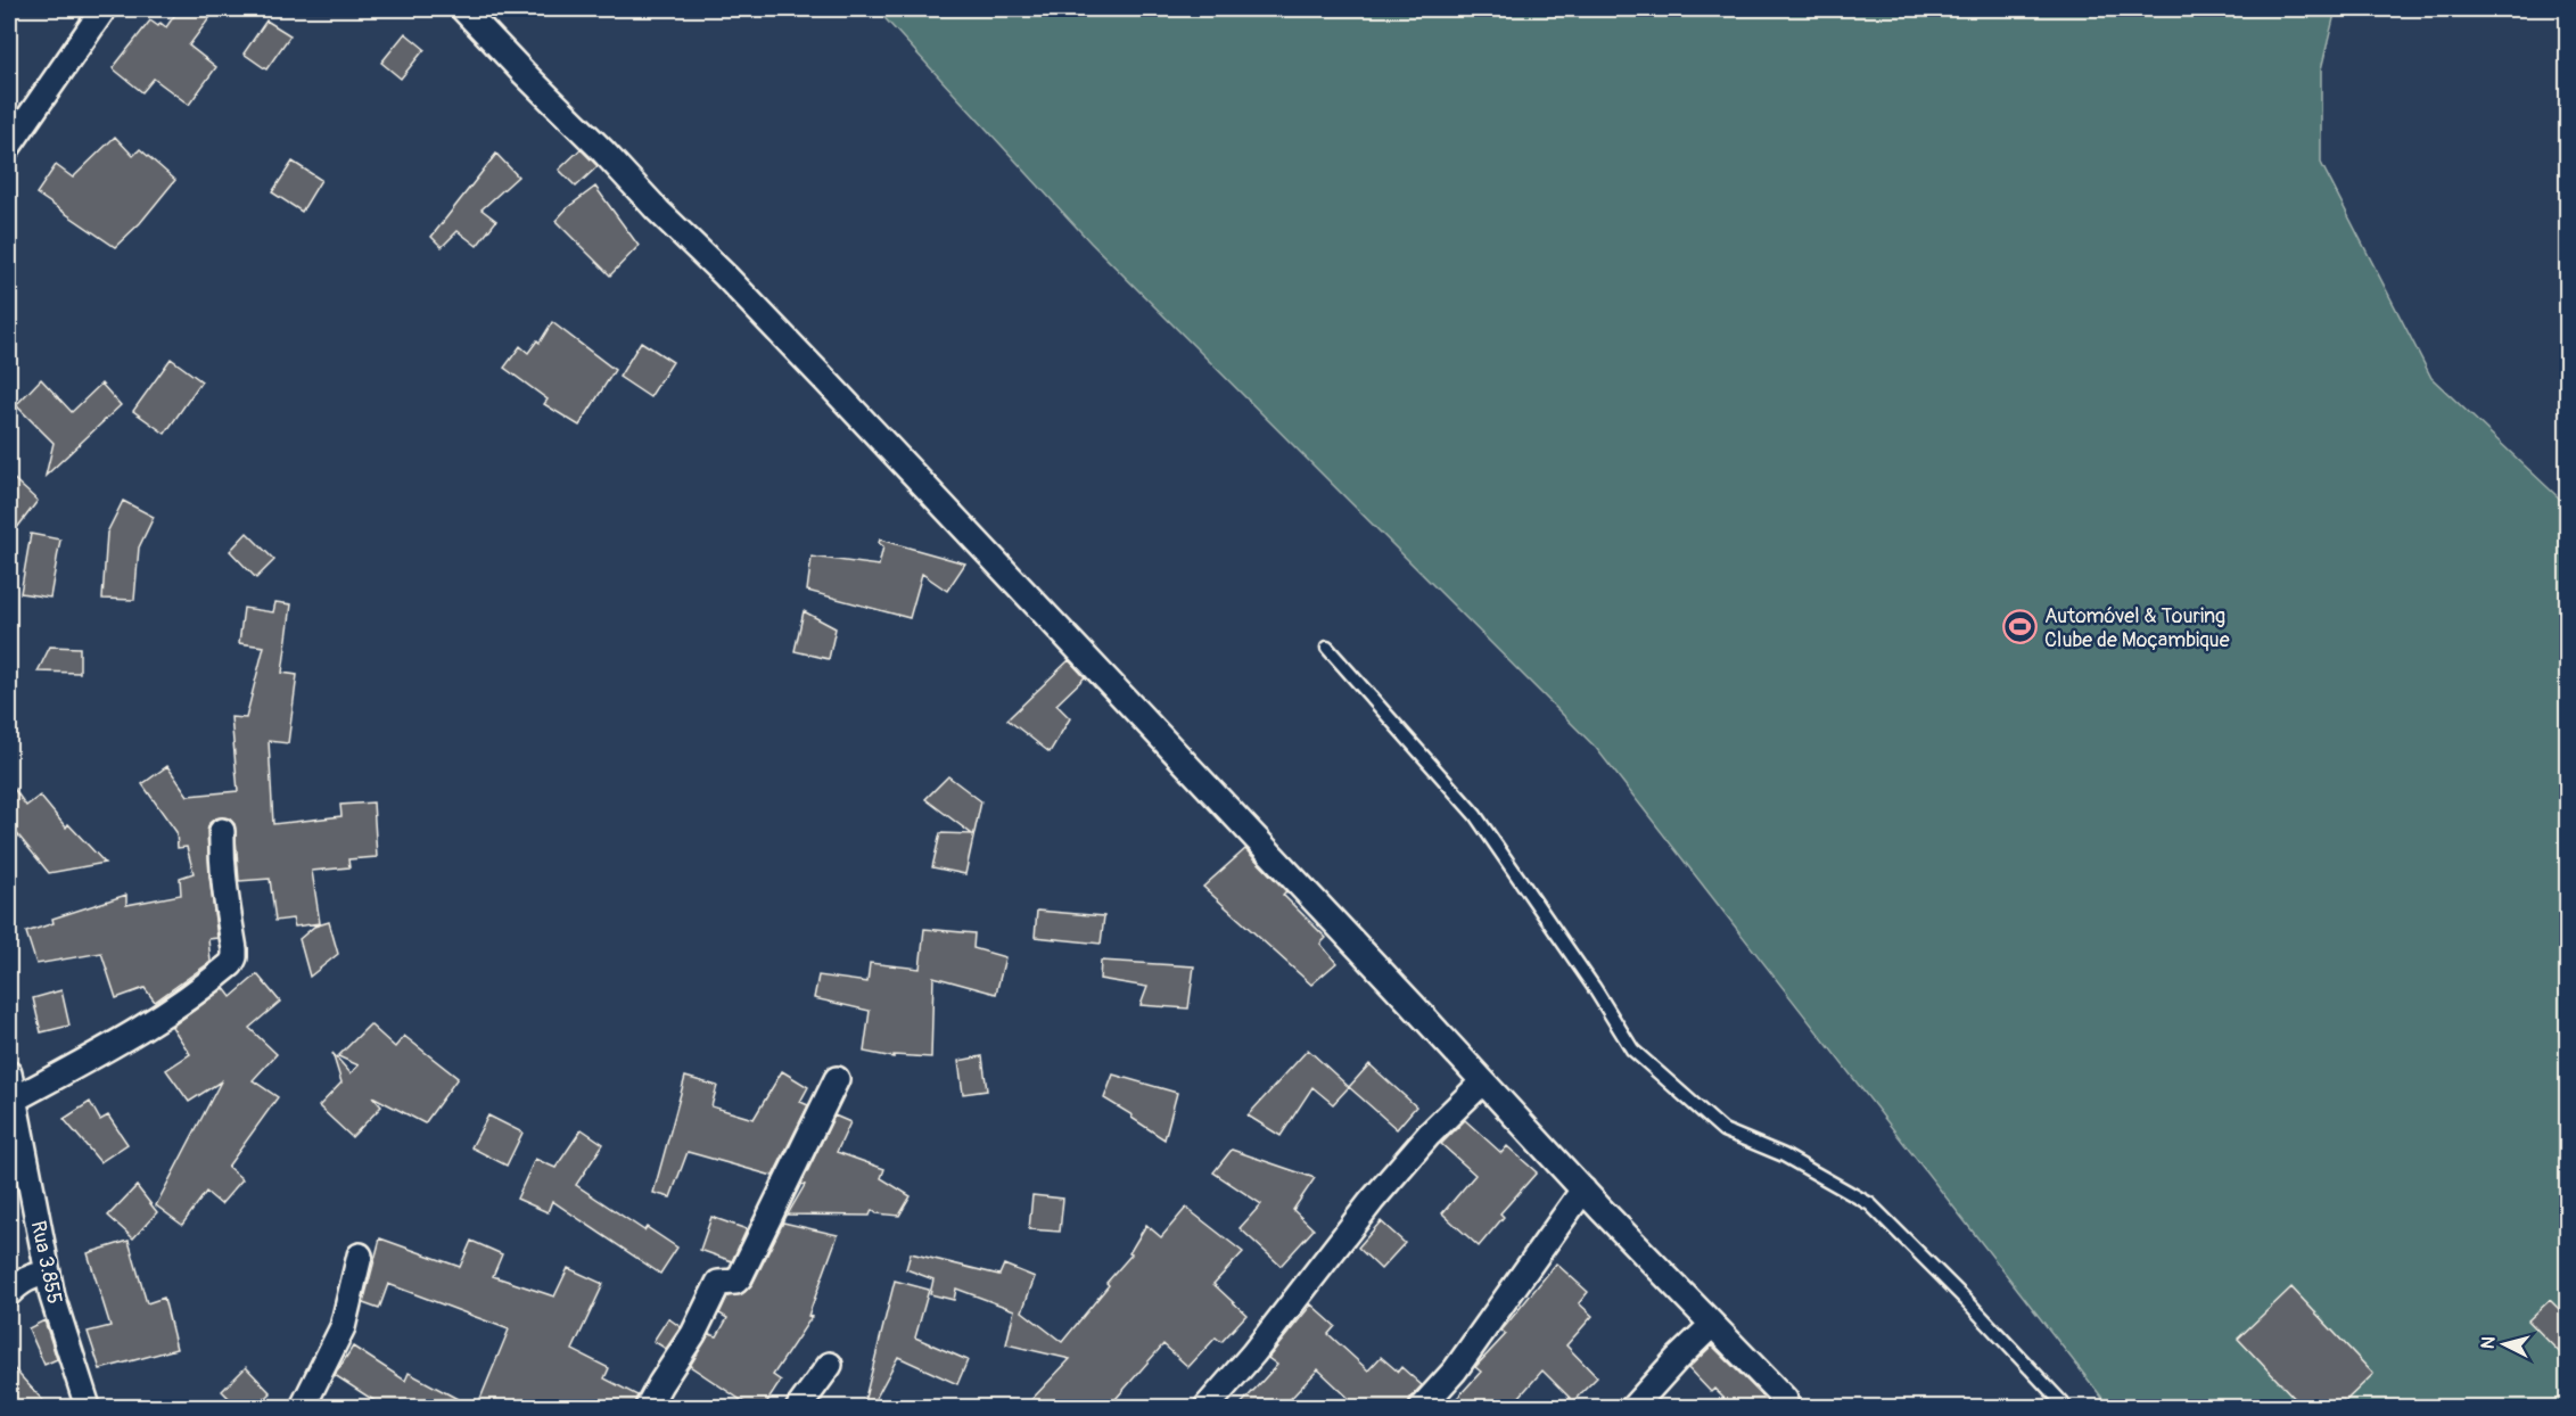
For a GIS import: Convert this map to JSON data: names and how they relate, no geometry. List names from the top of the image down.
{
  "streets": {
    "street": ["Rua 3.855"]
  },
  "places": {
    "sports": ["Automóvel & Touring Clube de Moçambique"]
  },
  "north": "left"
}
